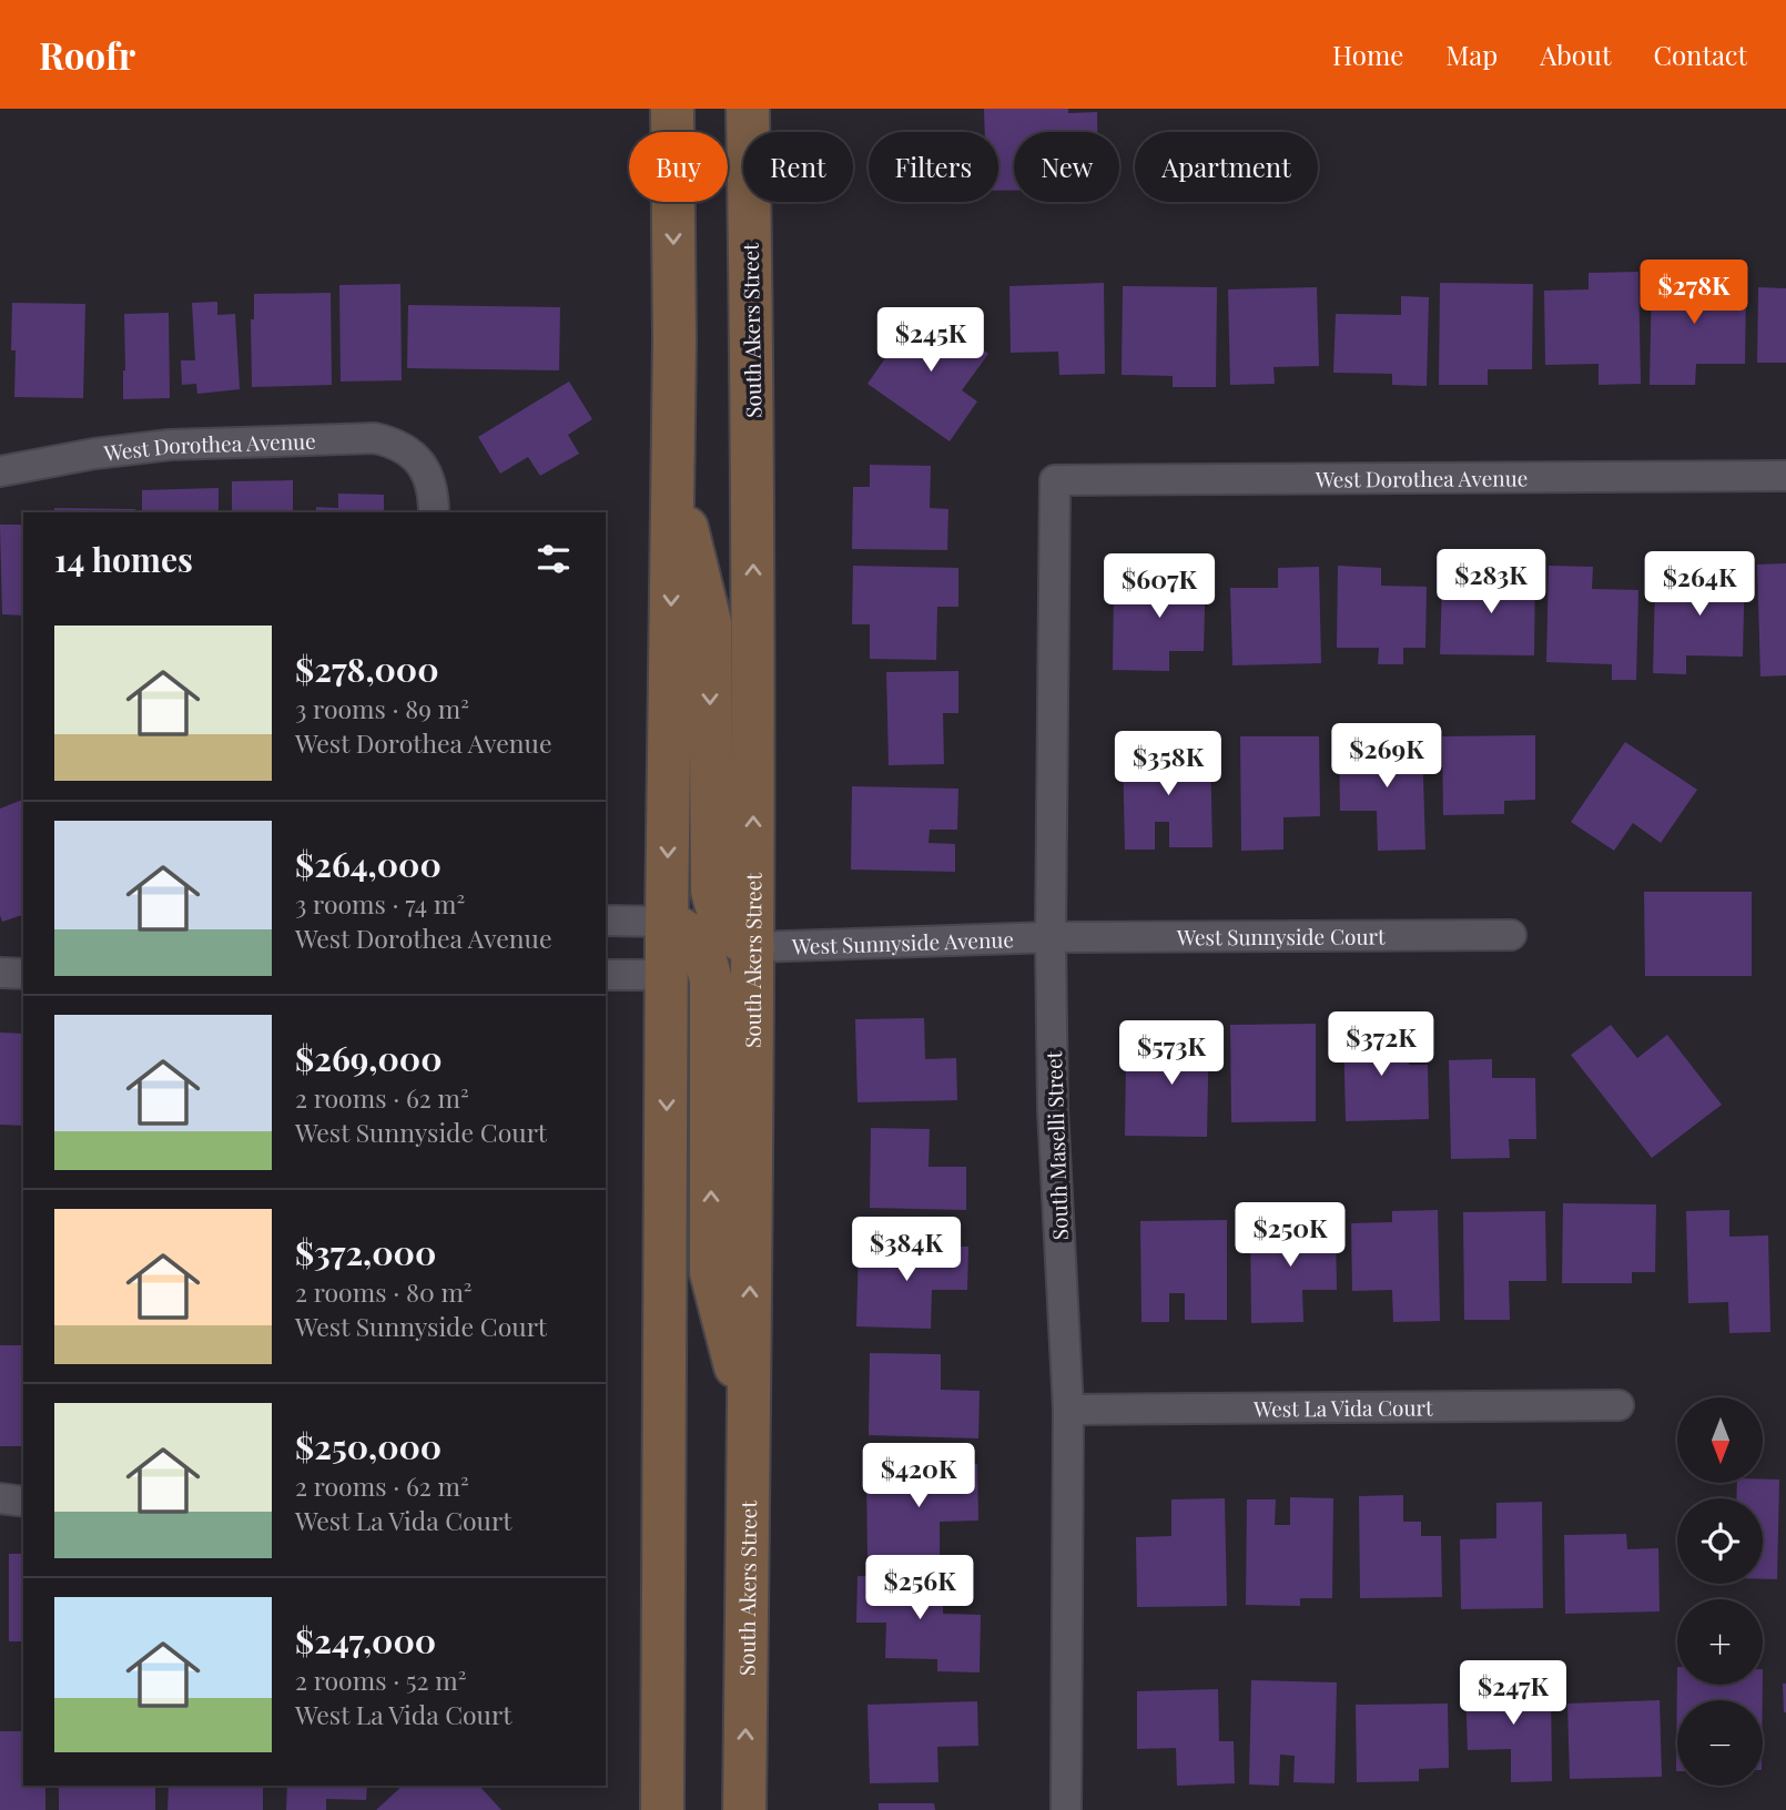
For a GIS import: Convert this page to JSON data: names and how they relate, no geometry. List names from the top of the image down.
{
  "streets": {
    "main road": ["South Akers Street"],
    "street": [
      "West Dorothea Avenue",
      "West Sunnyside Court",
      "West Sunnyside Avenue",
      "South Maselli Street",
      "West La Vida Court"
    ]
  },
  "crossings": [
    ["South Akers Street", "West Sunnyside Avenue"],
    ["West Dorothea Avenue", "South Maselli Street"],
    ["West Sunnyside Court", "West Sunnyside Avenue"],
    ["West Sunnyside Court", "South Maselli Street"],
    ["West Sunnyside Avenue", "South Maselli Street"],
    ["South Maselli Street", "West La Vida Court"]
  ],
  "north": "bottom",
  "page": {
    "header": "Roofr",
    "nav": [
      "Home",
      "Map",
      "About",
      "Contact"
    ],
    "chip": [
      "Buy",
      "Rent",
      "Filters",
      "New",
      "Apartment"
    ],
    "price": [
      "$278K",
      "$245K",
      "$283K",
      "$264K",
      "$607K",
      "$269K",
      "$358K",
      "$372K",
      "$573K",
      "$250K",
      "$384K",
      "$420K",
      "$256K",
      "$247K"
    ],
    "heading": "14 homes",
    "list": [
      {
        "name": "$278,000",
        "note": "3 rooms · 89 m² · West Dorothea Avenue"
      },
      {
        "name": "$264,000",
        "note": "3 rooms · 74 m² · West Dorothea Avenue"
      },
      {
        "name": "$269,000",
        "note": "2 rooms · 62 m² · West Sunnyside Court"
      },
      {
        "name": "$372,000",
        "note": "2 rooms · 80 m² · West Sunnyside Court"
      },
      {
        "name": "$250,000",
        "note": "2 rooms · 62 m² · West La Vida Court"
      },
      {
        "name": "$247,000",
        "note": "2 rooms · 52 m² · West La Vida Court"
      }
    ],
    "map_buttons": ["+", "−"]
  }
}
